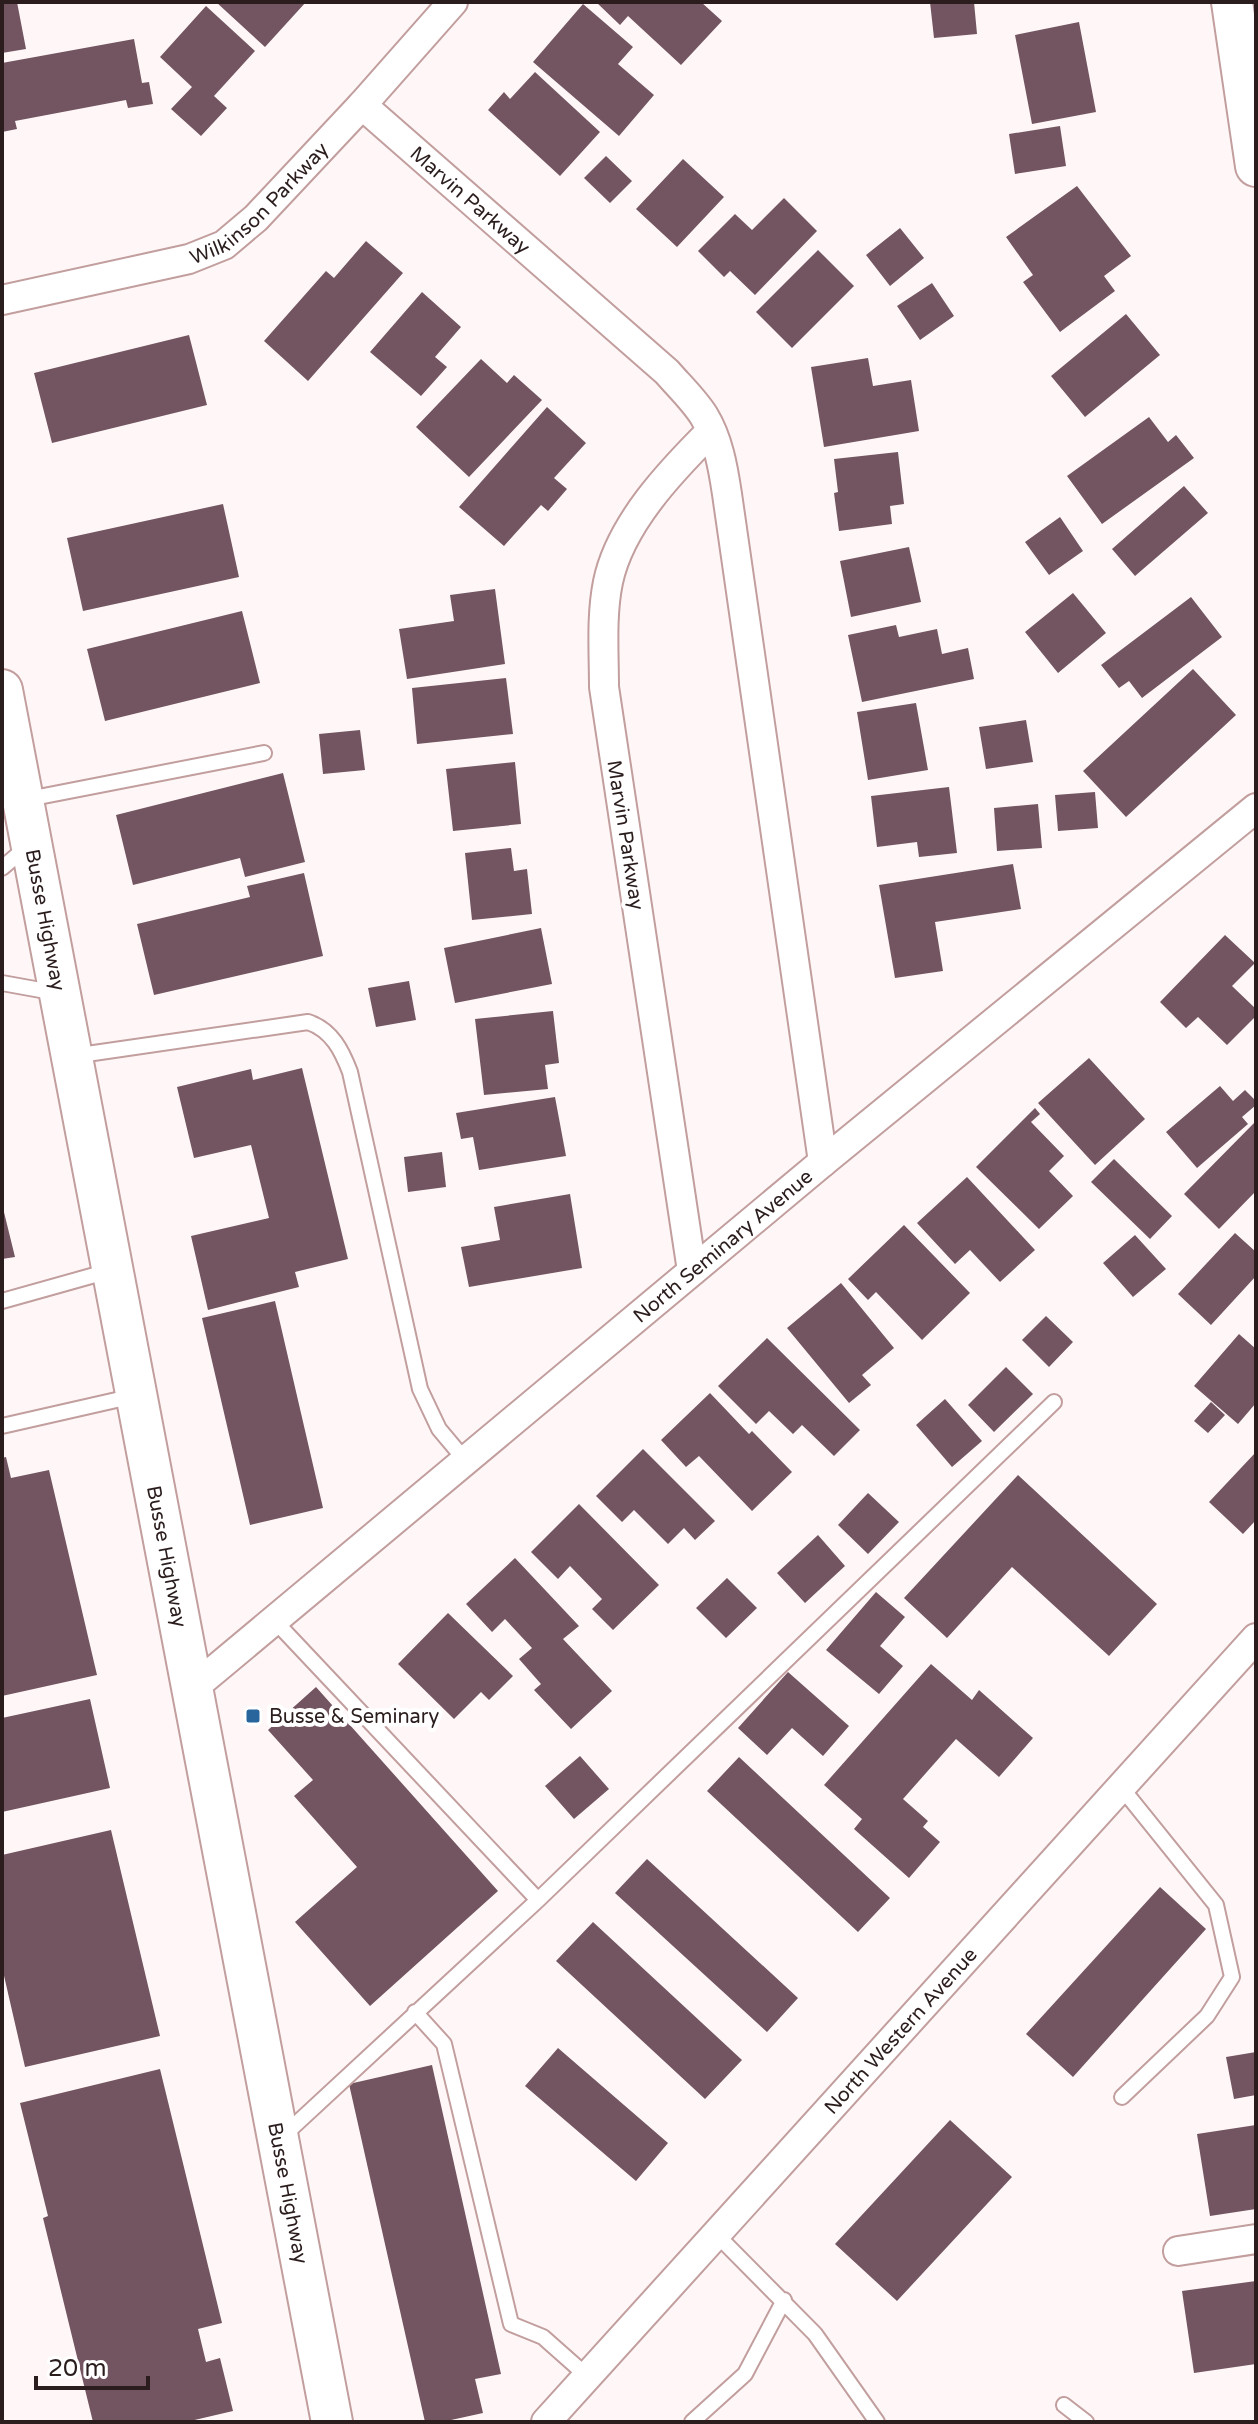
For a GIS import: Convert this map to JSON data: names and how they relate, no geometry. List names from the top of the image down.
{
  "streets": {
    "main road": ["Busse Highway"],
    "street": [
      "Marvin Parkway",
      "Wilkinson Parkway",
      "North Seminary Avenue",
      "North Western Avenue"
    ]
  },
  "crossings": [
    ["Marvin Parkway", "Wilkinson Parkway"],
    ["Marvin Parkway", "North Seminary Avenue"],
    ["Busse Highway", "North Seminary Avenue"]
  ],
  "places": {
    "transit": ["Busse & Seminary"]
  },
  "scale_bar": "20 m"
}
